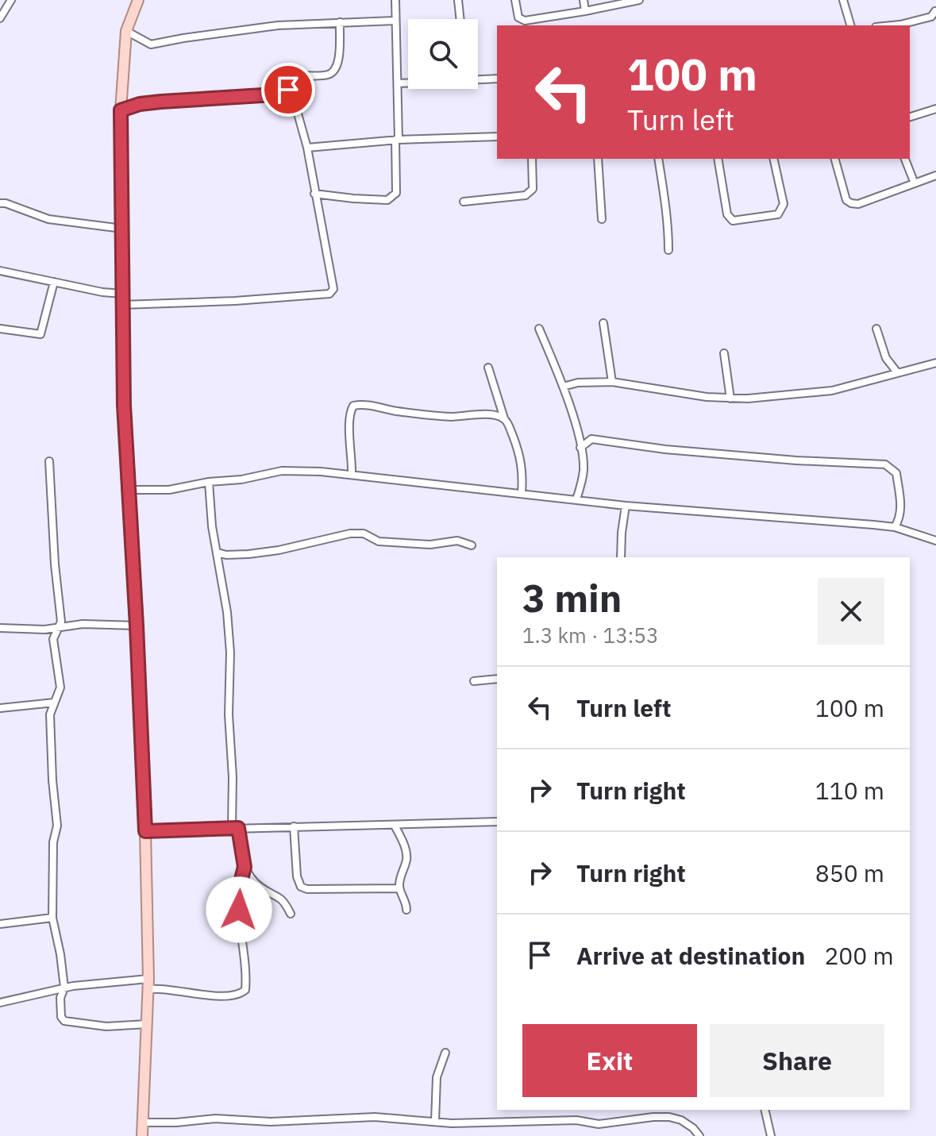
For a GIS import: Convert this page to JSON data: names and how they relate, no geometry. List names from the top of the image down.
{
  "page": {
    "turn": ["100 m", "Turn left"],
    "heading": ["3 min", "1.3 km · 13:53"],
    "list": [
      {
        "name": "Turn left",
        "value": "100 m"
      },
      {
        "name": "Turn right",
        "value": "110 m"
      },
      {
        "name": "Turn right",
        "value": "850 m"
      },
      {
        "name": "Arrive at destination",
        "value": "200 m"
      }
    ],
    "buttons": ["Exit", "Share"]
  }
}
